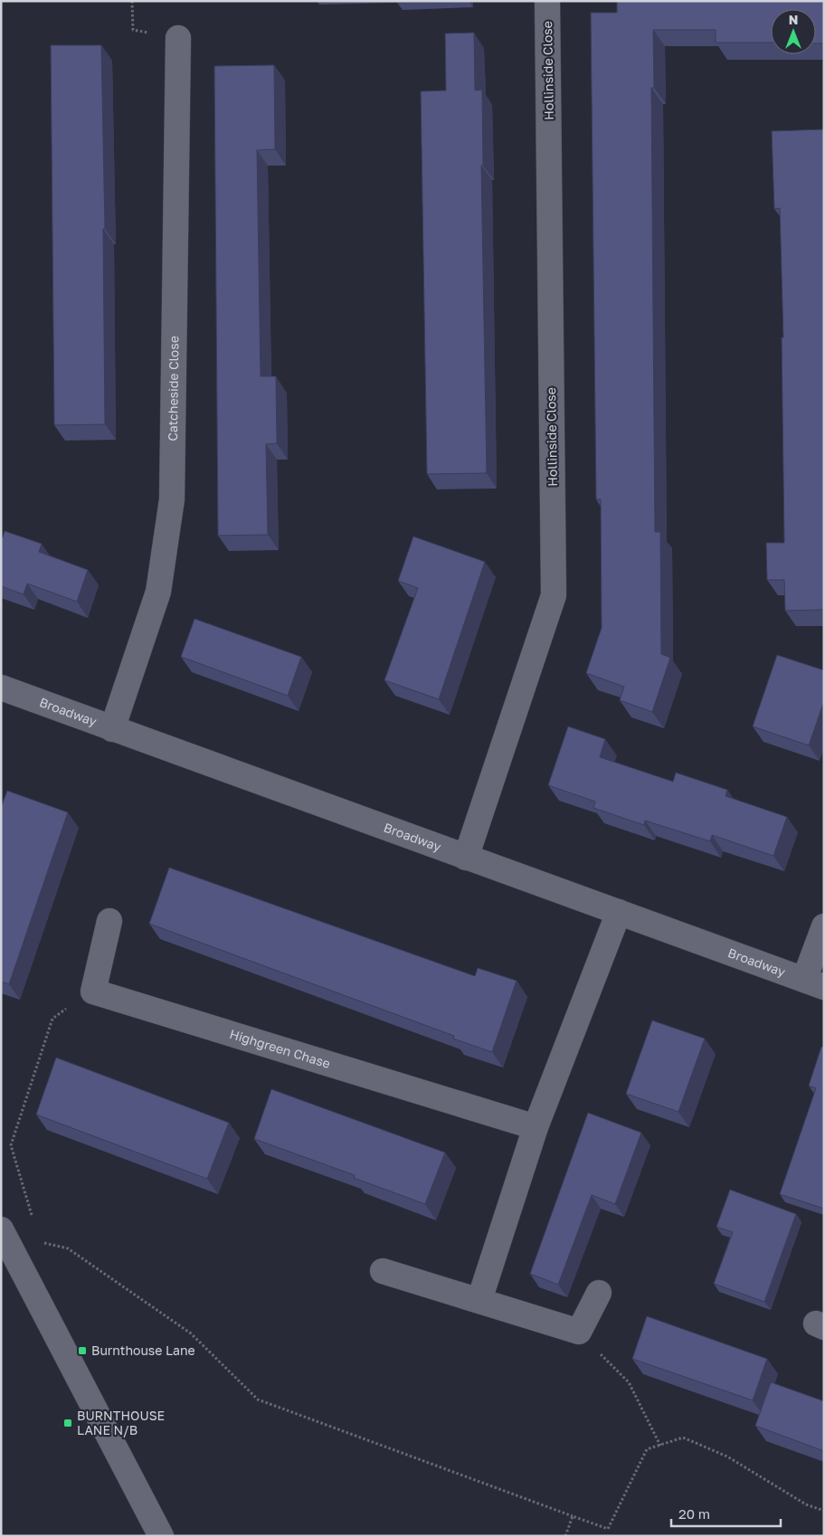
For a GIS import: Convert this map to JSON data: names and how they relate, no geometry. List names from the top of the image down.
{
  "streets": {
    "street": [
      "Hollinside Close",
      "Catcheside Close",
      "Broadway",
      "Highgreen Chase"
    ]
  },
  "crossings": [
    ["Hollinside Close", "Broadway"],
    ["Catcheside Close", "Broadway"]
  ],
  "places": {
    "transit": ["Burnthouse Lane", "BURNTHOUSE LANE N/B"]
  },
  "scale_bar": "20 m",
  "north": "top"
}
